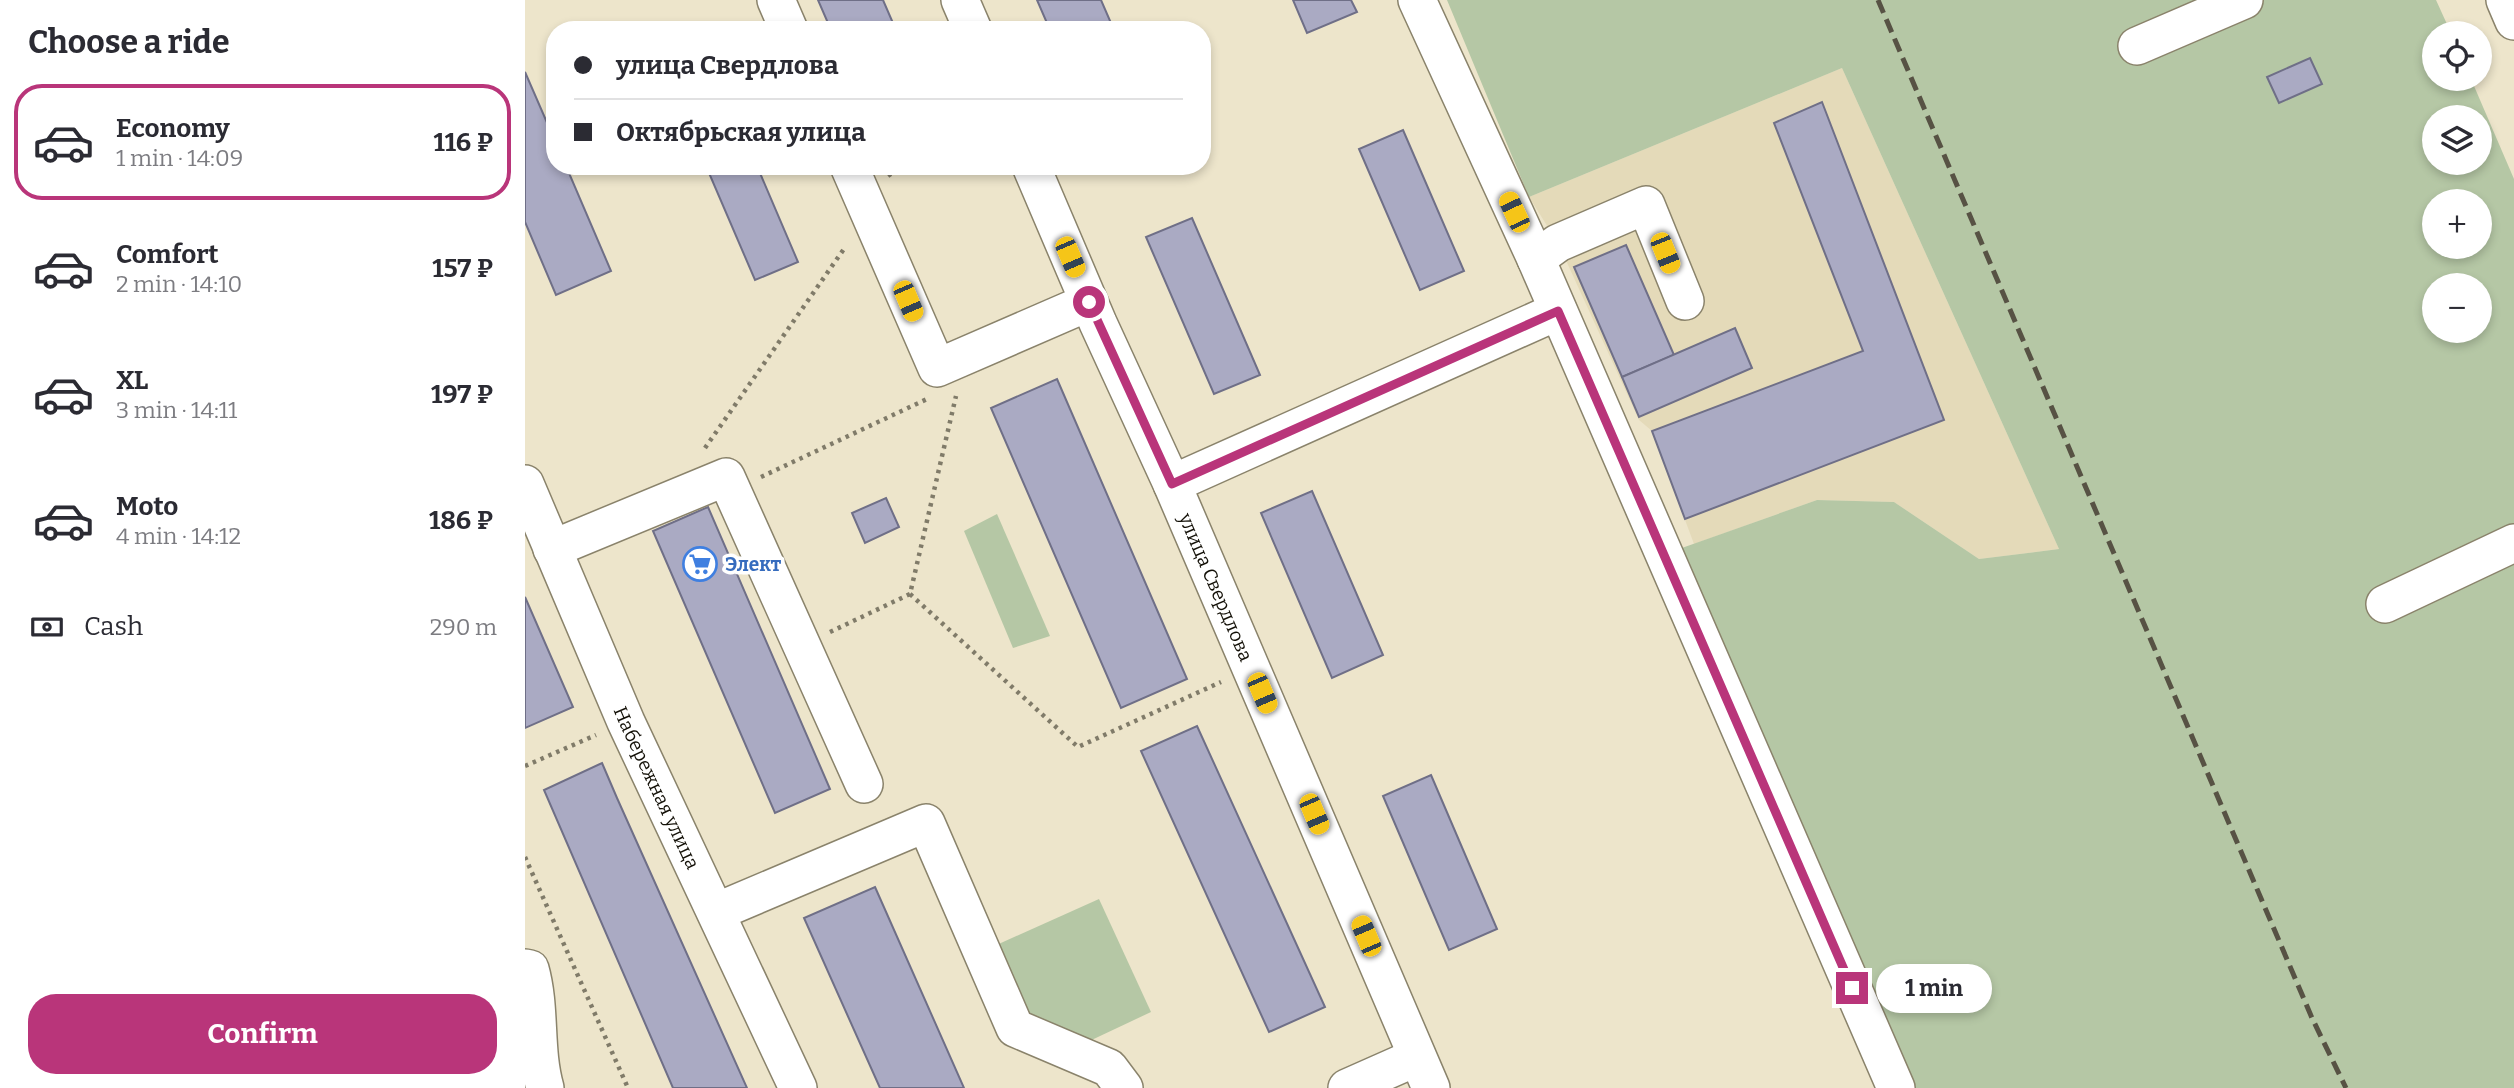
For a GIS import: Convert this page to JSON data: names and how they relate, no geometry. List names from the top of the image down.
{
  "streets": {
    "street": ["улица Свердлова", "Набережная улица"]
  },
  "places": {
    "supermarket": ["Элект"]
  },
  "page": {
    "heading": "Choose a ride",
    "map_buttons": ["+", "−"],
    "banner": ["улица Свердлова", "Октябрьская улица"],
    "list": [
      {
        "name": "Economy",
        "note": "1 min · 14:09",
        "value": "116 ₽"
      },
      {
        "name": "Comfort",
        "note": "2 min · 14:10",
        "value": "157 ₽"
      },
      {
        "name": "XL",
        "note": "3 min · 14:11",
        "value": "197 ₽"
      },
      {
        "name": "Moto",
        "note": "4 min · 14:12",
        "value": "186 ₽"
      }
    ],
    "pay": ["Cash", "290 m"],
    "bubble": "1 min",
    "buttons": "Confirm"
  }
}
